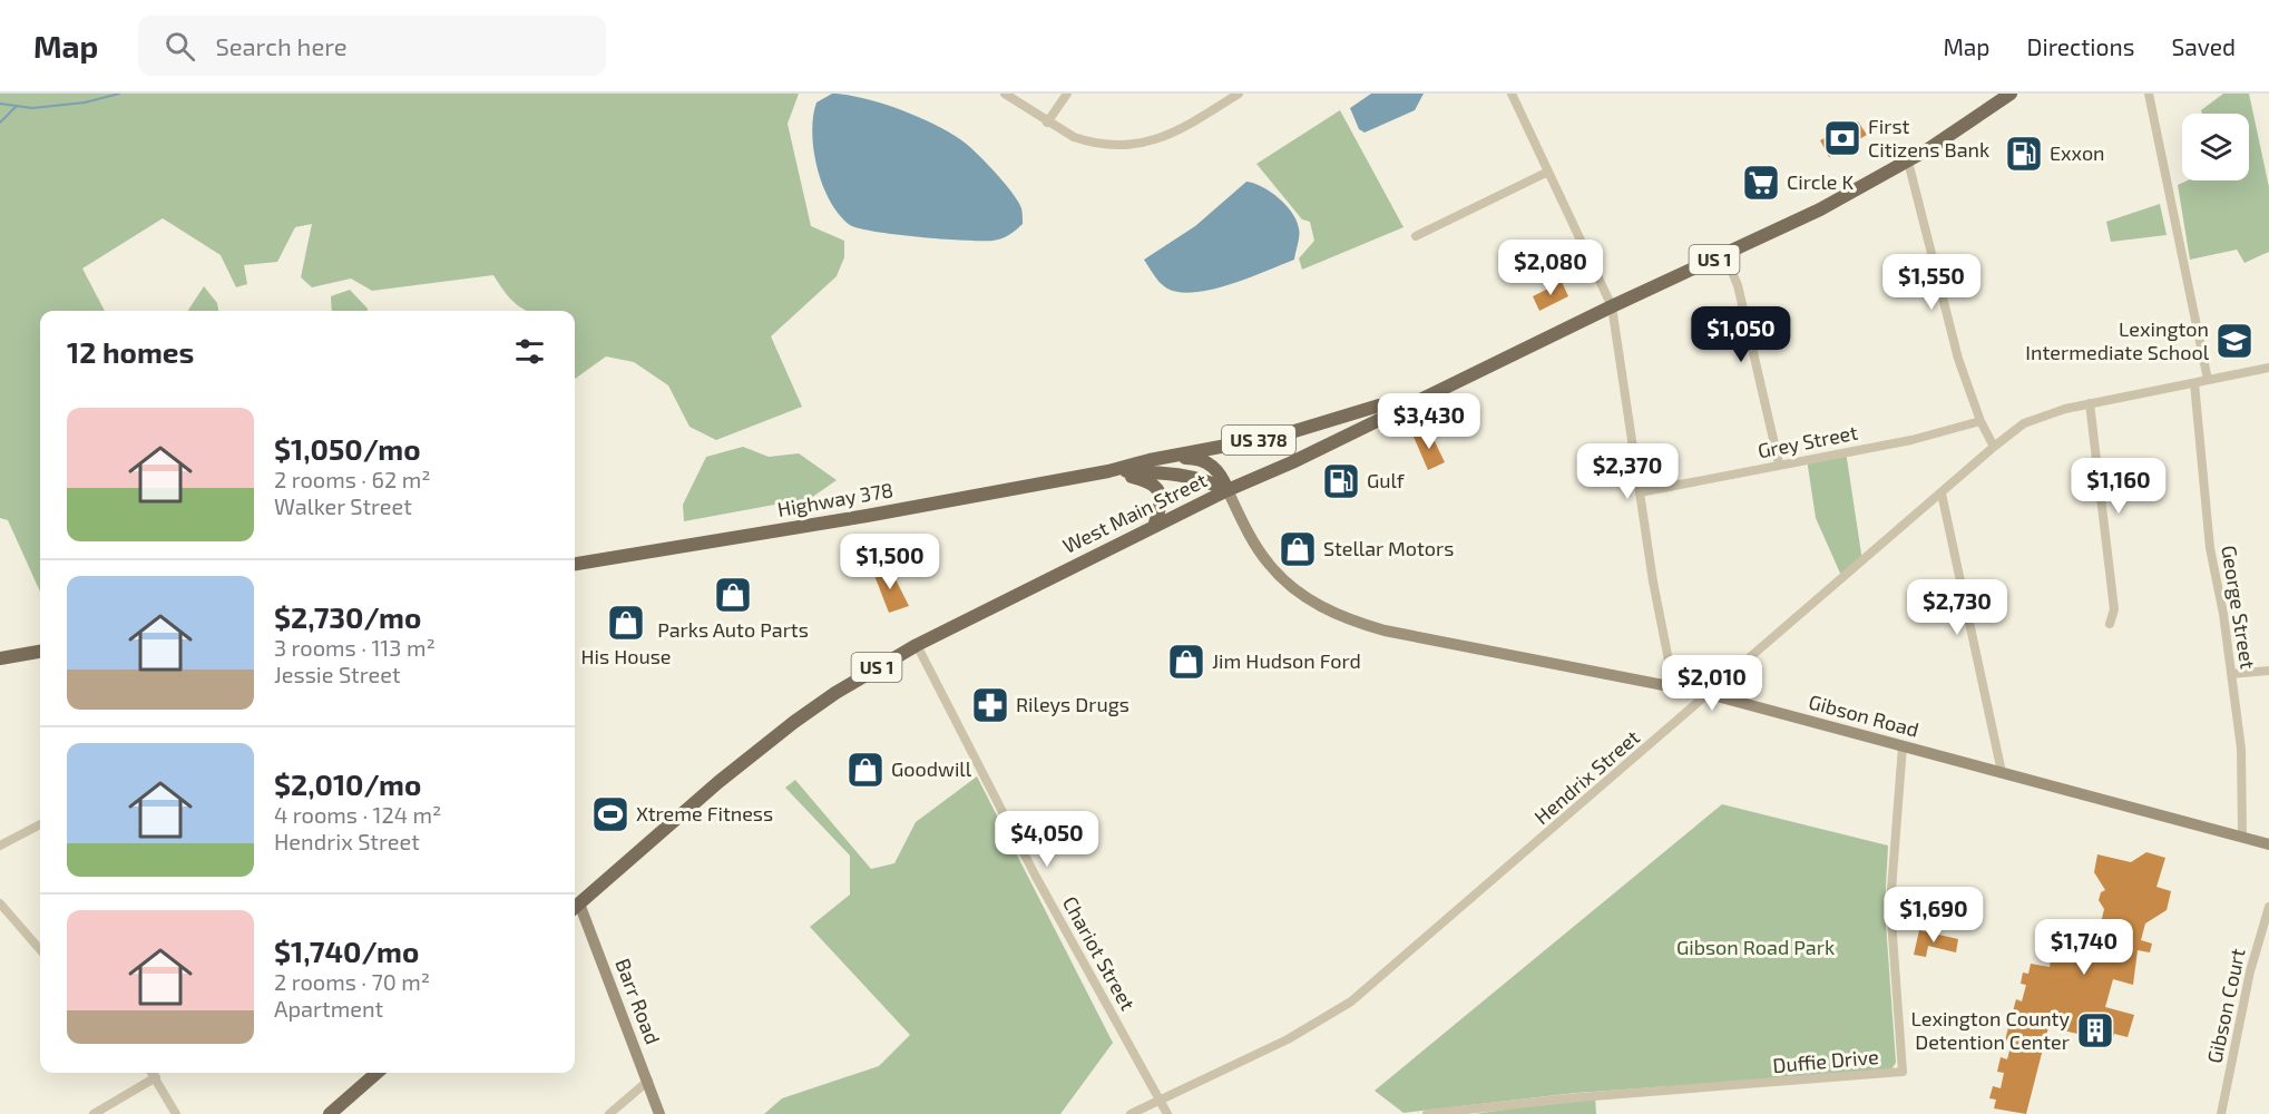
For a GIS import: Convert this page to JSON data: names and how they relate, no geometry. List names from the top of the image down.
{
  "streets": {
    "main road": [
      "US 1",
      "US 378",
      "Highway 378",
      "West Main Street"
    ],
    "street": [
      "Grey Street",
      "George Street",
      "Gibson Road",
      "Hendrix Street",
      "Chariot Street",
      "Barr Road",
      "Gibson Court",
      "Duffie Drive"
    ]
  },
  "crossings": [
    ["US 378", "Highway 378"],
    ["US 378", "West Main Street"],
    ["US 378", "Gibson Road"],
    ["West Main Street", "Gibson Road"],
    ["West Main Street", "Chariot Street"],
    ["West Main Street", "Barr Road"],
    ["George Street", "Gibson Road"],
    ["George Street", "Hendrix Street"],
    ["Gibson Road", "Hendrix Street"],
    ["Gibson Road", "Duffie Drive"],
    ["Hendrix Street", "Chariot Street"]
  ],
  "parks": ["Gibson Road Park"],
  "places": {
    "bank": ["First Citizens Bank"],
    "fuel station": ["Exxon", "Gulf"],
    "supermarket": ["Circle K"],
    "school or university": ["Lexington Intermediate School"],
    "shop": [
      "Stellar Motors",
      "Parks Auto Parts",
      "His House",
      "Jim Hudson Ford",
      "Goodwill"
    ],
    "pharmacy": ["Rileys Drugs"],
    "sports": ["Xtreme Fitness"],
    "building": ["Lexington County Detention Center"]
  },
  "page": {
    "header": "Map",
    "search": "Search here",
    "nav": ["Map", "Directions", "Saved"],
    "price": [
      "$2,080",
      "$1,550",
      "$1,050",
      "$3,430",
      "$2,370",
      "$1,160",
      "$1,500",
      "$2,730",
      "$2,010",
      "$4,050",
      "$1,690",
      "$1,740"
    ],
    "heading": "12 homes",
    "list": [
      {
        "name": "$1,050/mo",
        "note": "2 rooms · 62 m² · Walker Street"
      },
      {
        "name": "$2,730/mo",
        "note": "3 rooms · 113 m² · Jessie Street"
      },
      {
        "name": "$2,010/mo",
        "note": "4 rooms · 124 m² · Hendrix Street"
      },
      {
        "name": "$1,740/mo",
        "note": "2 rooms · 70 m² · Apartment"
      }
    ]
  }
}
